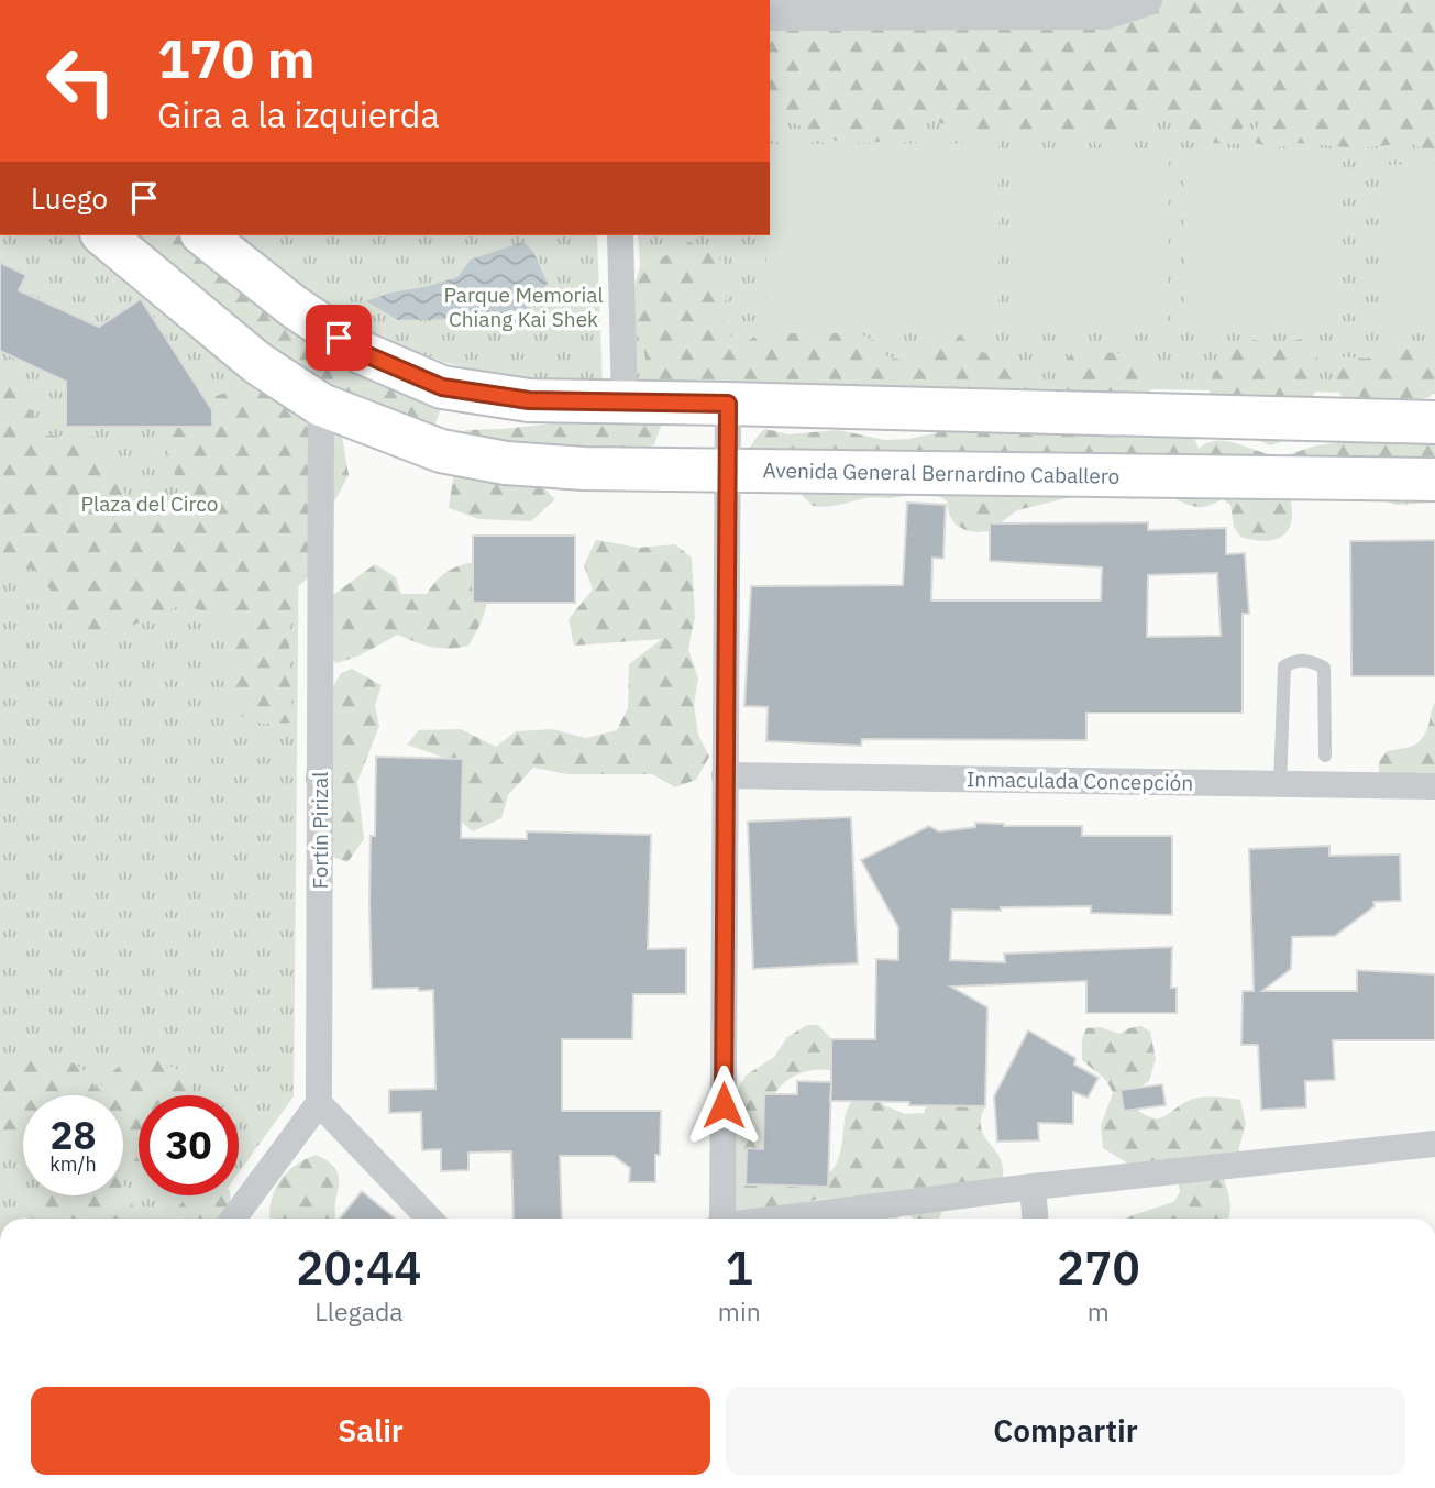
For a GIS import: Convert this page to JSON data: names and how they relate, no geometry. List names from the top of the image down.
{
  "streets": {
    "main road": ["Avenida General Bernardino Caballero"],
    "street": ["Inmaculada Concepción", "Fortín Pirizal"]
  },
  "crossings": [
    ["Avenida General Bernardino Caballero", "Fortín Pirizal"]
  ],
  "parks": ["Parque Memorial Chiang Kai Shek", "Plaza del Circo"],
  "page": {
    "turn": ["170 m", "Gira a la izquierda"],
    "then": "Luego",
    "speed": "28 km/h",
    "limit": "30",
    "eta": [
      "20:44",
      "Llegada",
      "1",
      "min",
      "270",
      "m"
    ],
    "buttons": ["Salir", "Compartir"]
  }
}
